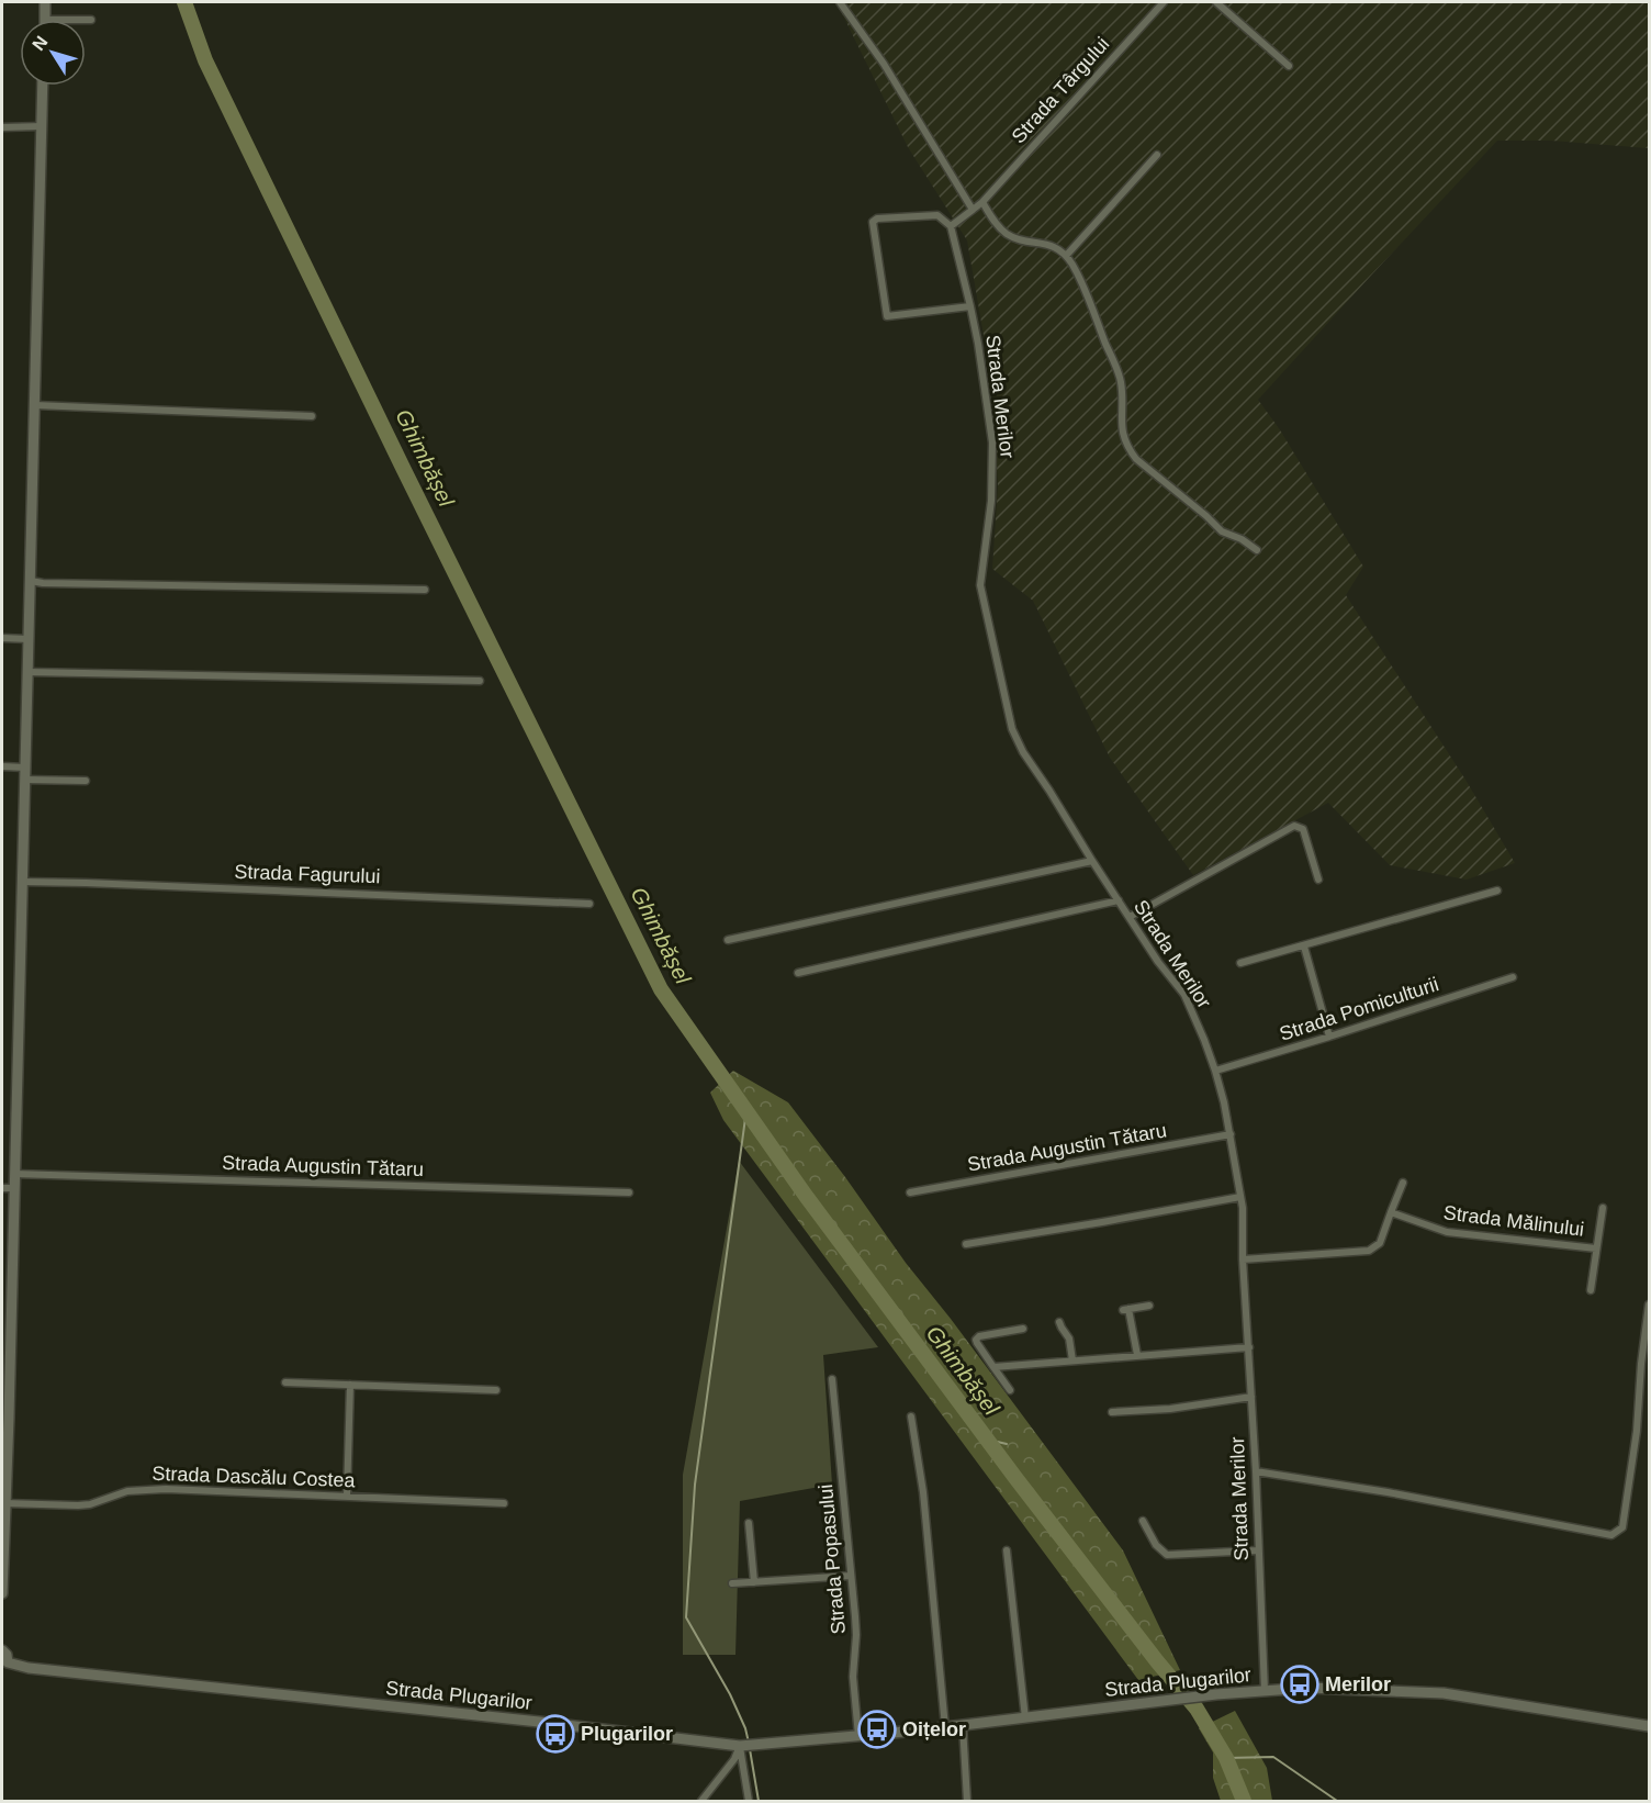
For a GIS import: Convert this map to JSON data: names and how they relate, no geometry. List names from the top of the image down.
{
  "streets": {
    "street": [
      "Strada Târgului",
      "Strada Merilor",
      "Strada Fagurului",
      "Strada Pomiculturii",
      "Strada Augustin Tătaru",
      "Strada Mălinului",
      "Strada Dascălu Costea",
      "Strada Popasului",
      "Strada Plugarilor"
    ]
  },
  "crossings": [
    ["Strada Merilor", "Strada Pomiculturii"],
    ["Strada Merilor", "Strada Augustin Tătaru"],
    ["Strada Merilor", "Strada Plugarilor"],
    ["Strada Popasului", "Strada Plugarilor"]
  ],
  "water": ["Ghimbășel"],
  "places": {
    "bus stop": ["Merilor", "Oițelor", "Plugarilor"]
  },
  "north": "top left"
}
